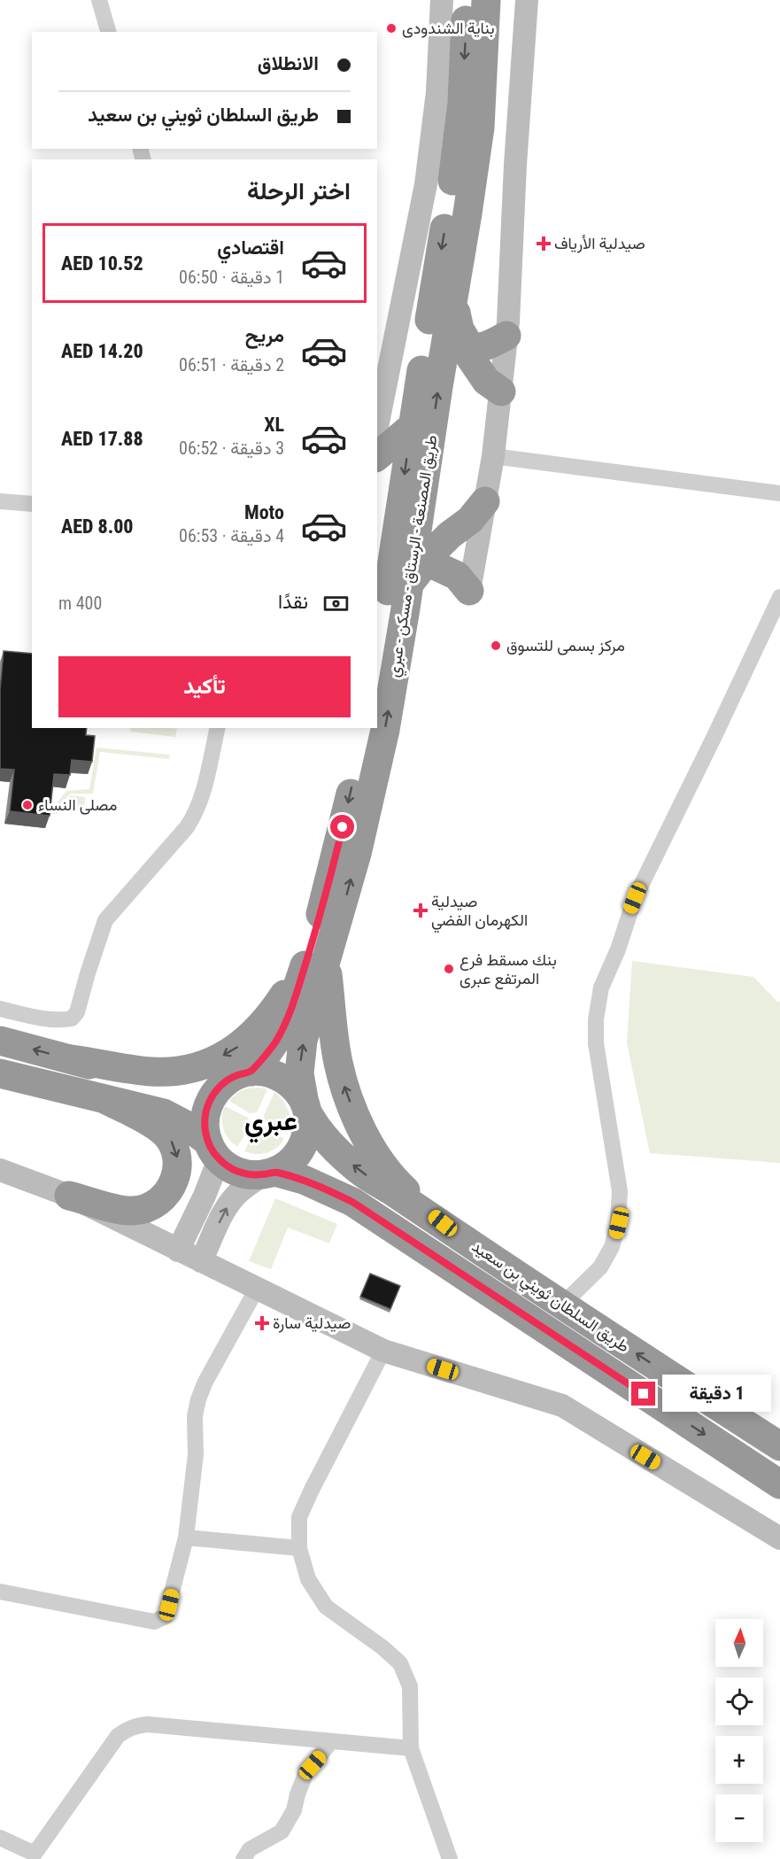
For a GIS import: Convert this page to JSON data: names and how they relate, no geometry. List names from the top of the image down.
{
  "streets": {
    "highway": ["طريق المصنعة - الرستاق - مسكن - عبري", "طريق السلطان ثويني بن سعيد"]
  },
  "crossings": [
    ["طريق المصنعة - الرستاق - مسكن - عبري", "طريق السلطان ثويني بن سعيد"]
  ],
  "districts": ["عبري"],
  "places": {
    "other": [
      "بناية الشندودى",
      "مركز بسمى للتسوق",
      "مصلى النساء",
      "بنك مسقط فرع المرتفع عبرى"
    ],
    "health": ["صيدلية الأرياف", "صيدلية الكهرمان الفضي", "صيدلية سارة"]
  },
  "north": "top",
  "page": {
    "banner": ["الانطلاق", "طريق السلطان ثويني بن سعيد"],
    "heading": "اختر الرحلة",
    "list": [
      {
        "name": "اقتصادي",
        "note": "1 دقيقة · 06:50",
        "value": "AED 10.52"
      },
      {
        "name": "مريح",
        "note": "2 دقيقة · 06:51",
        "value": "AED 14.20"
      },
      {
        "name": "XL",
        "note": "3 دقيقة · 06:52",
        "value": "AED 17.88"
      },
      {
        "name": "Moto",
        "note": "4 دقيقة · 06:53",
        "value": "AED 8.00"
      }
    ],
    "pay": ["نقدًا", "400 m"],
    "buttons": "تأكيد",
    "bubble": "1 دقيقة",
    "map_buttons": ["+", "−"]
  }
}
